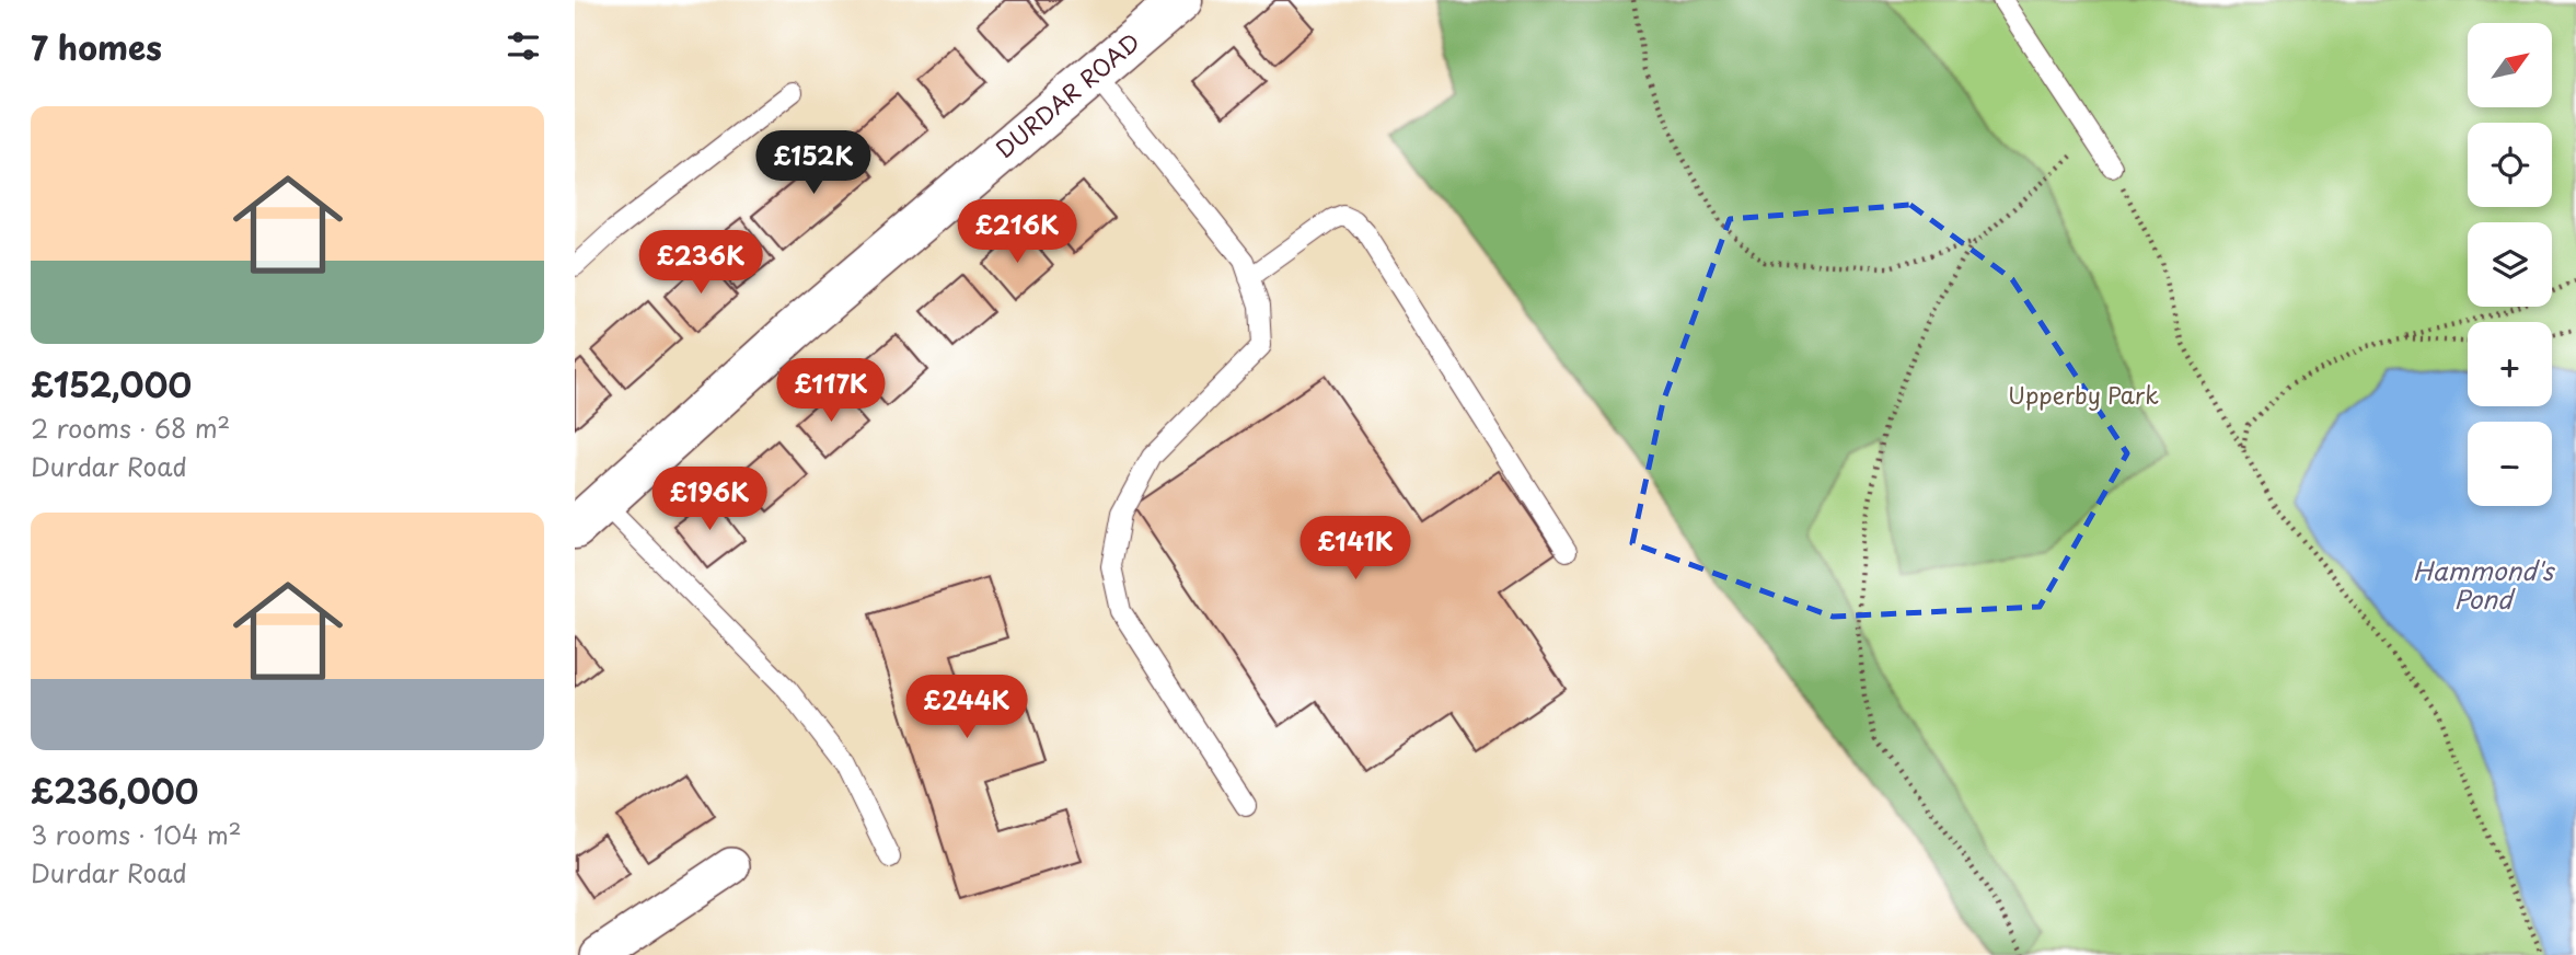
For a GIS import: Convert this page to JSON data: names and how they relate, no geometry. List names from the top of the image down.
{
  "streets": {
    "street": ["DURDAR ROAD"]
  },
  "water": ["Hammond's Pond"],
  "parks": ["Upperby Park"],
  "north": "top right",
  "page": {
    "heading": "7 homes",
    "map_buttons": ["+", "−"],
    "list": [
      {
        "name": "£152,000",
        "note": "2 rooms · 68 m² · Durdar Road"
      },
      {
        "name": "£236,000",
        "note": "3 rooms · 104 m² · Durdar Road"
      }
    ],
    "price": [
      "£152K",
      "£216K",
      "£236K",
      "£117K",
      "£196K",
      "£141K",
      "£244K"
    ]
  }
}
